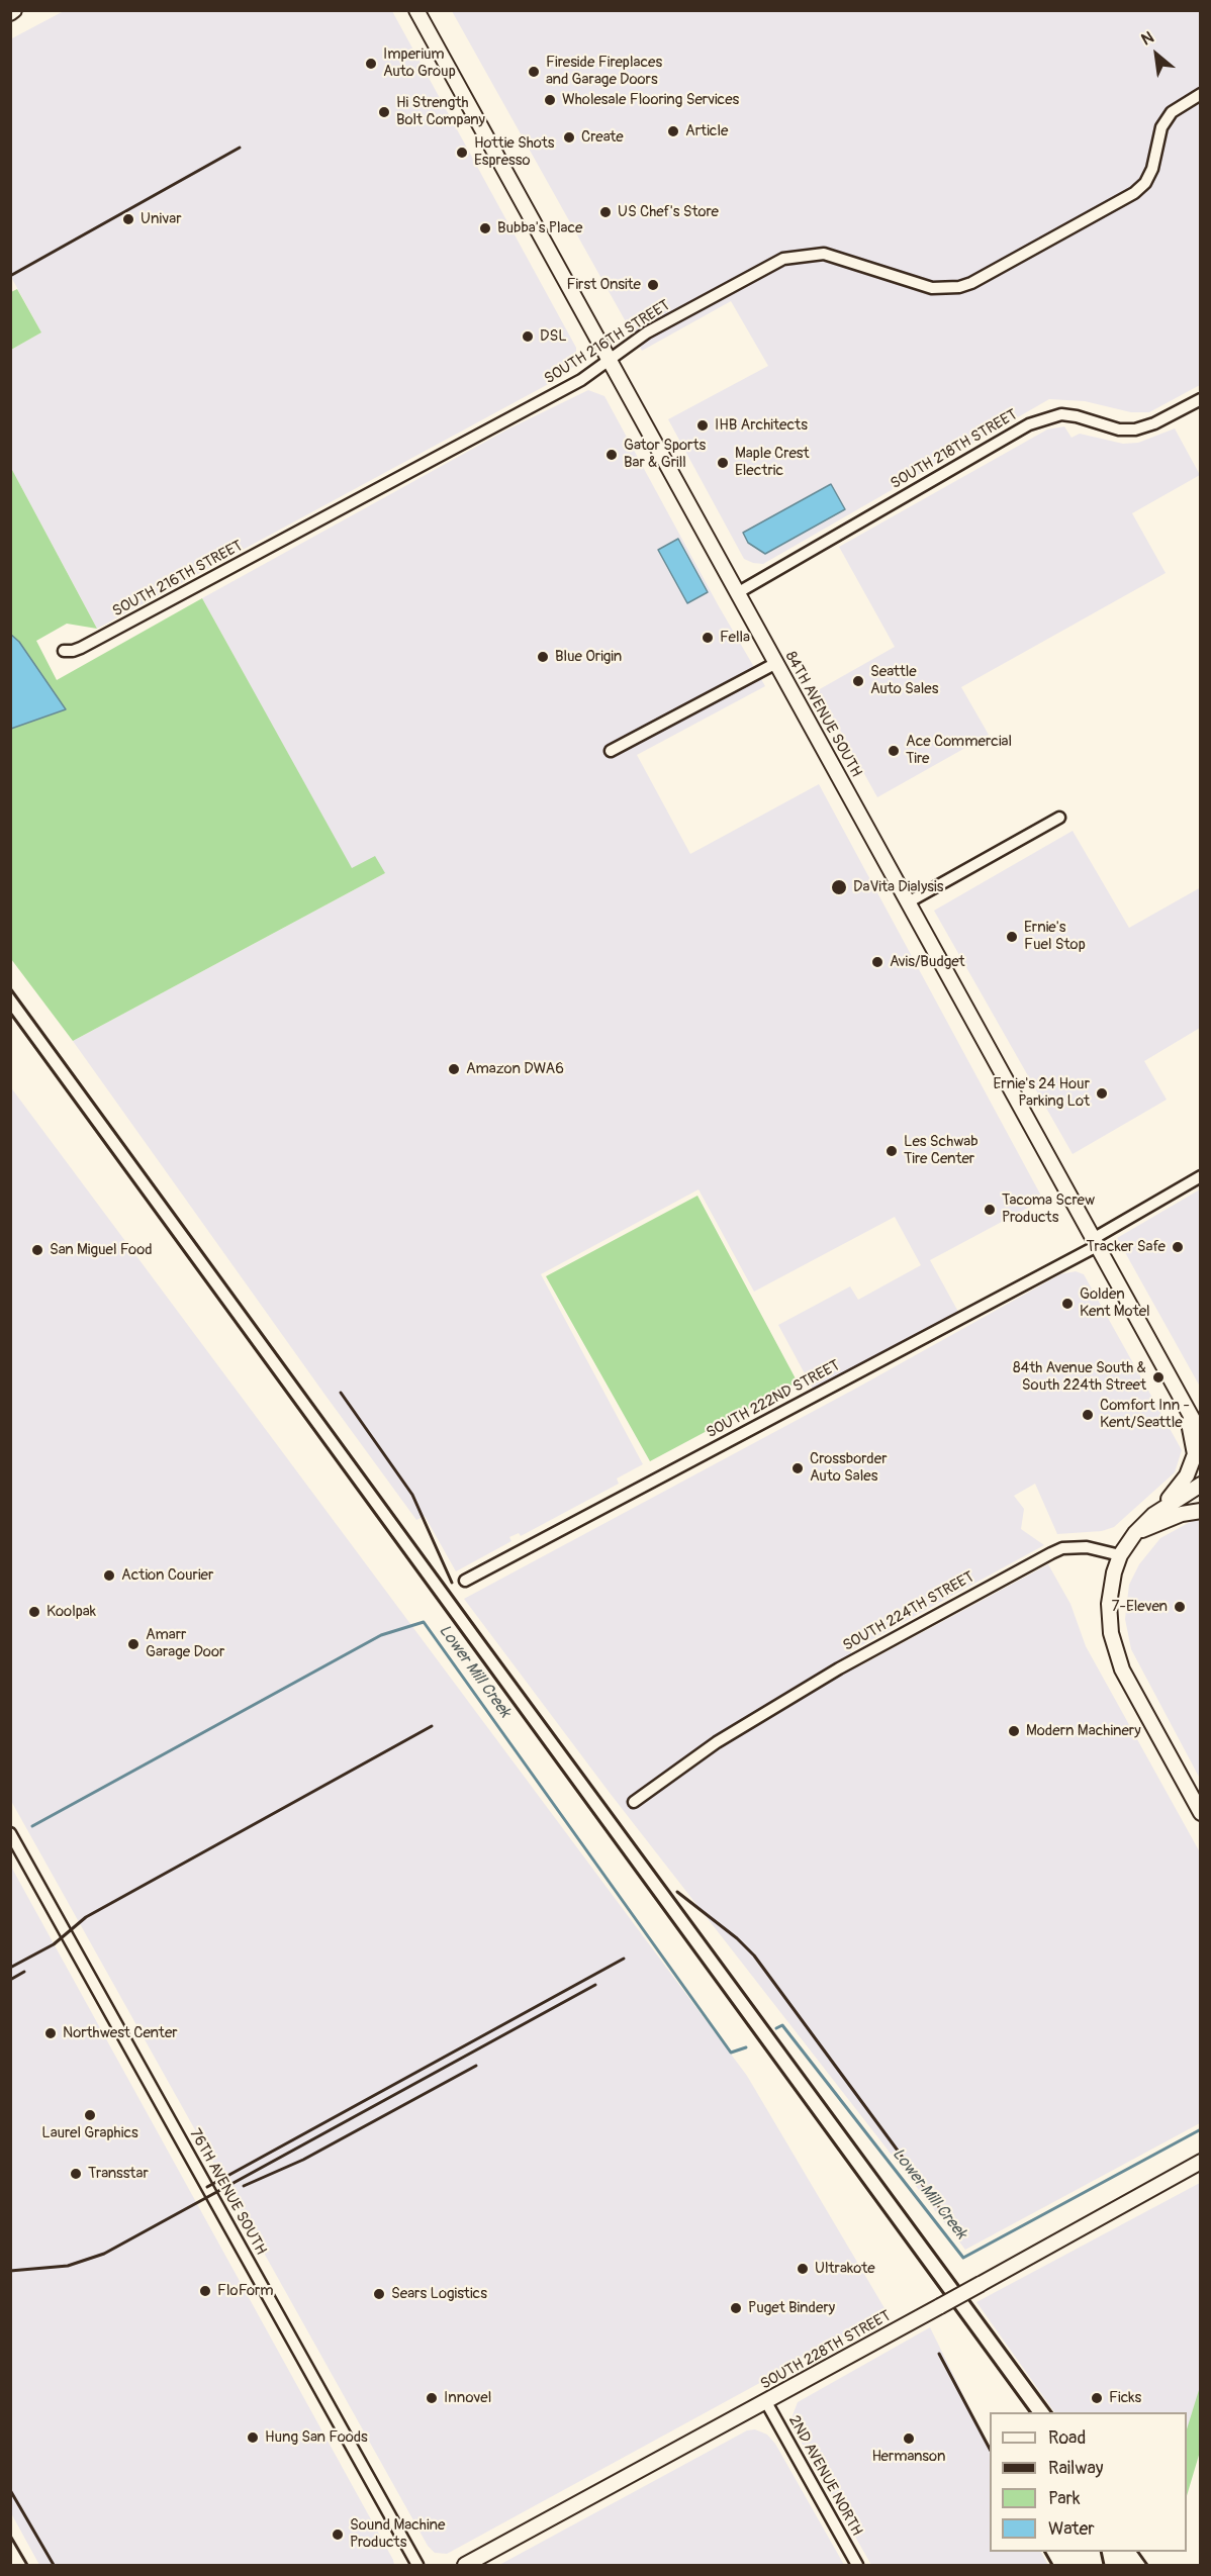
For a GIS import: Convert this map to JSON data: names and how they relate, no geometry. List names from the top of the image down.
{
  "streets": {
    "main road": ["84TH AVENUE SOUTH", "SOUTH 228TH STREET"],
    "street": [
      "SOUTH 216TH STREET",
      "SOUTH 218TH STREET",
      "SOUTH 222ND STREET",
      "SOUTH 224TH STREET",
      "76TH AVENUE SOUTH",
      "2ND AVENUE NORTH"
    ]
  },
  "crossings": [
    ["SOUTH 216TH STREET", "84TH AVENUE SOUTH"],
    ["SOUTH 218TH STREET", "84TH AVENUE SOUTH"],
    ["84TH AVENUE SOUTH", "SOUTH 222ND STREET"],
    ["SOUTH 228TH STREET", "2ND AVENUE NORTH"]
  ],
  "water": ["Lower Mill Creek"],
  "places": [
    "Imperium Auto Group",
    "Fireside Fireplaces and Garage Doors",
    "Wholesale Flooring Services",
    "Hi Strength Bolt Company",
    "Article",
    "Create",
    "Hottie Shots Espresso",
    "US Chef's Store",
    "Univar",
    "Bubba's Place",
    "First Onsite",
    "DSL",
    "IHB Architects",
    "Gator Sports Bar & Grill",
    "Maple Crest Electric",
    "Fella",
    "Blue Origin",
    "Seattle Auto Sales",
    "Ace Commercial Tire",
    "DaVita Dialysis",
    "Ernie's Fuel Stop",
    "Avis/Budget",
    "Amazon DWA6",
    "Ernie's 24 Hour Parking Lot",
    "Les Schwab Tire Center",
    "Tacoma Screw Products",
    "Tracker Safe",
    "San Miguel Food",
    "Golden Kent Motel",
    "84th Avenue South & South 224th Street",
    "Comfort Inn - Kent/Seattle",
    "Crossborder Auto Sales",
    "Action Courier",
    "7-Eleven",
    "Koolpak",
    "Amarr Garage Door",
    "Modern Machinery",
    "Northwest Center",
    "Laurel Graphics",
    "Transstar",
    "Ultrakote",
    "FloForm",
    "Sears Logistics",
    "Puget Bindery",
    "Innovel",
    "Ficks",
    "Hung San Foods",
    "Hermanson",
    "Sound Machine Products"
  ],
  "legend": [
    "Road",
    "Railway",
    "Park",
    "Water"
  ],
  "north": "top left"
}
